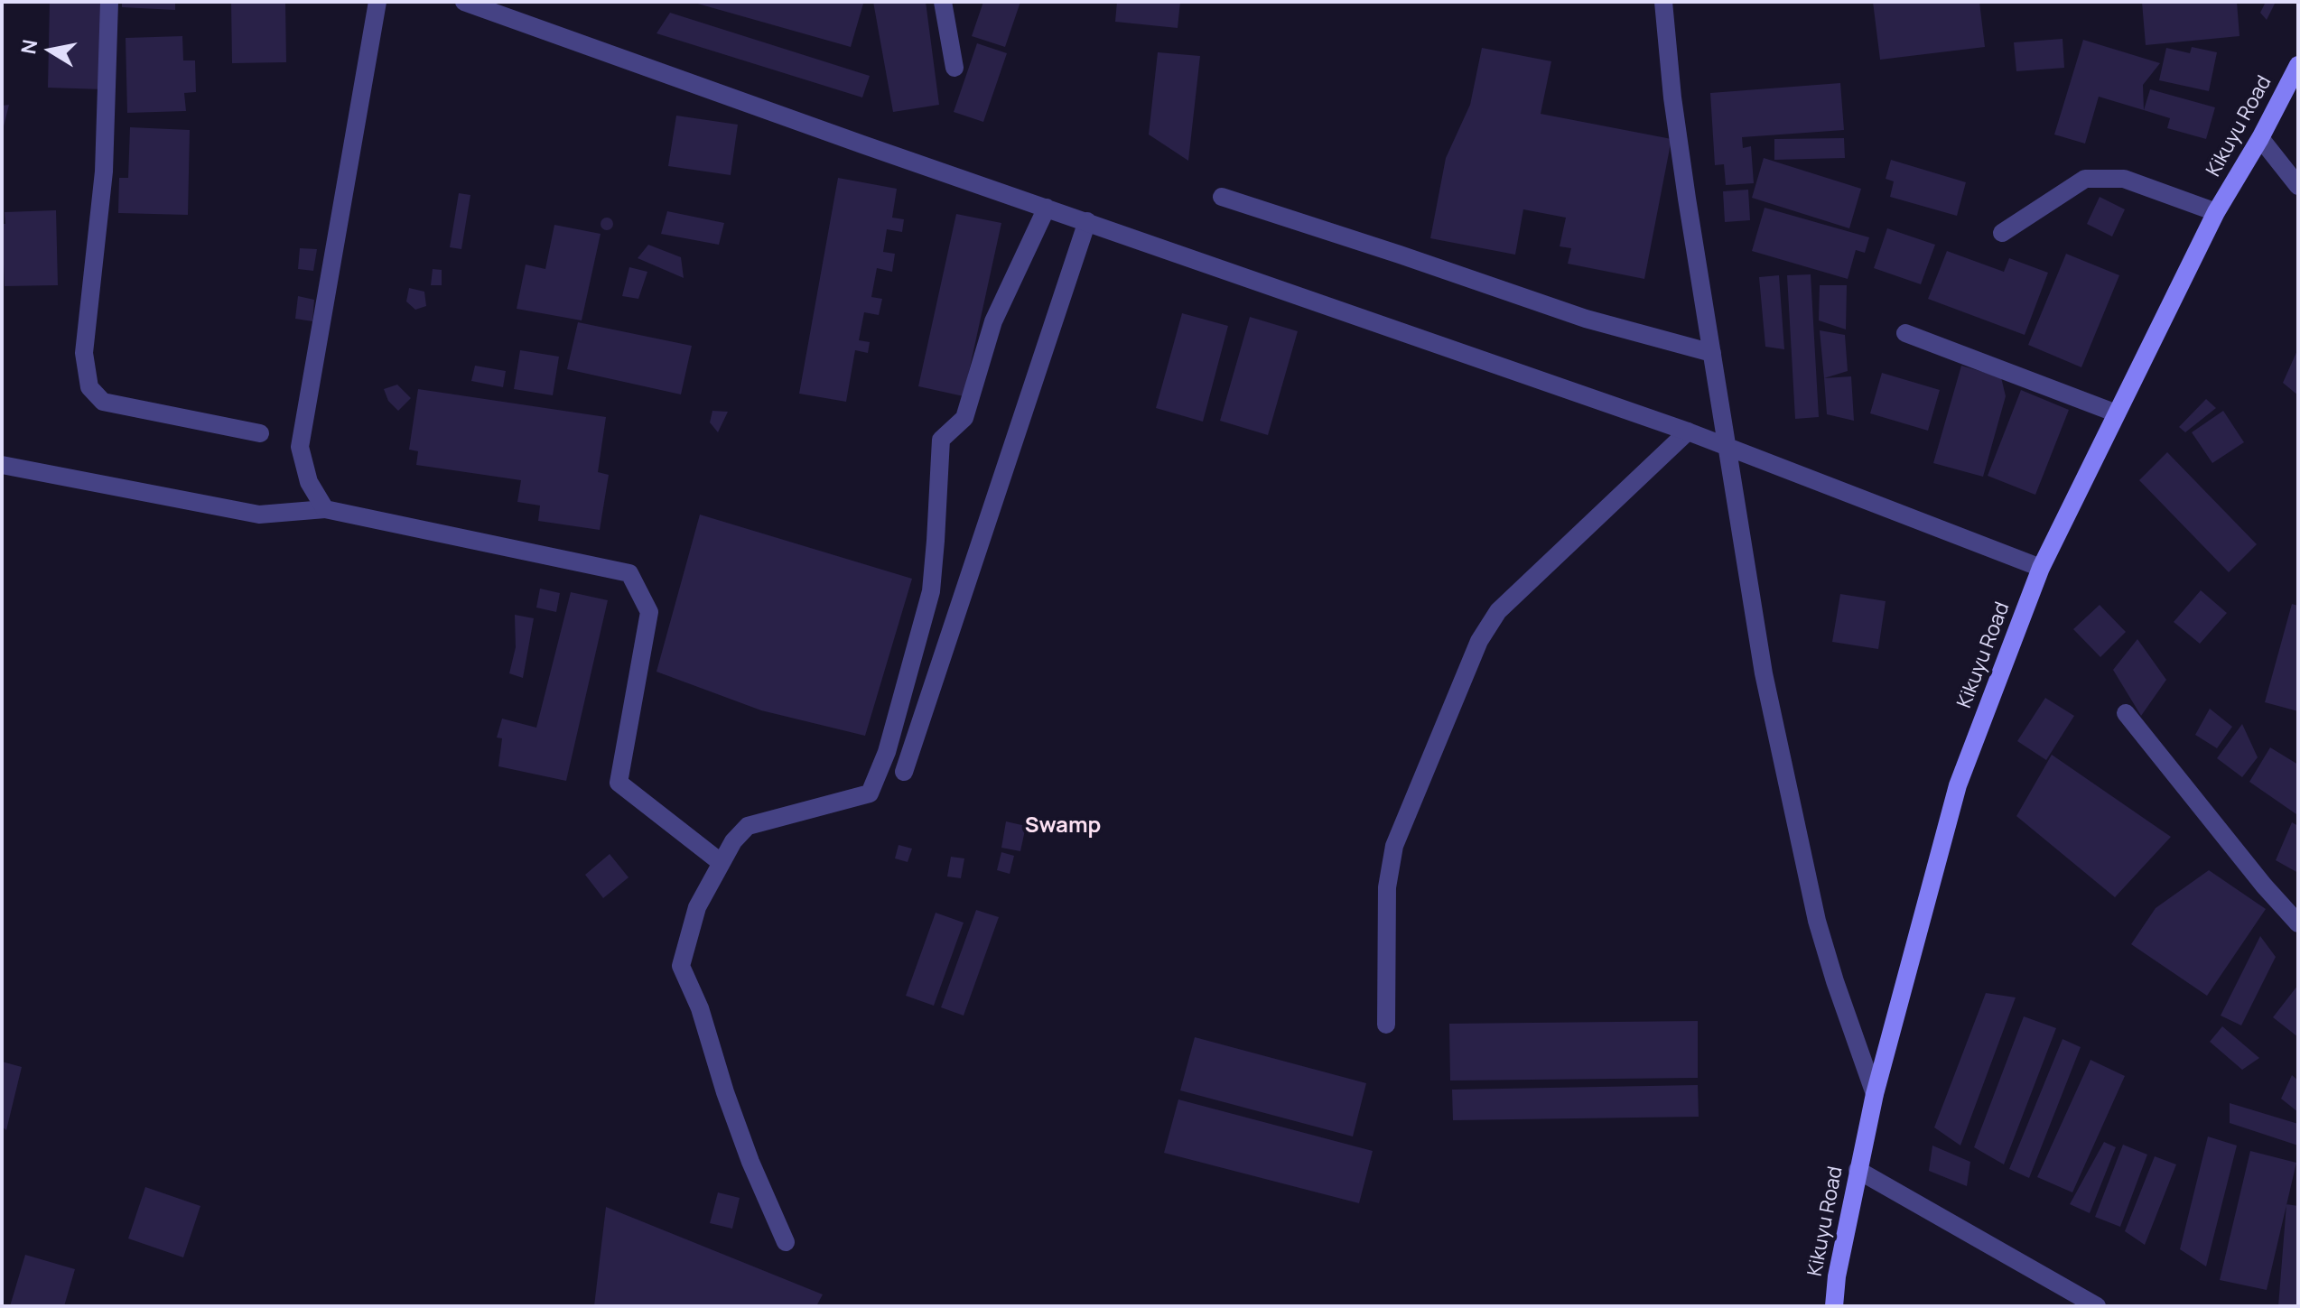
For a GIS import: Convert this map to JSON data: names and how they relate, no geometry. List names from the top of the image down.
{
  "streets": {
    "main road": ["Kikuyu Road"]
  },
  "districts": ["Swamp"],
  "north": "left"
}
